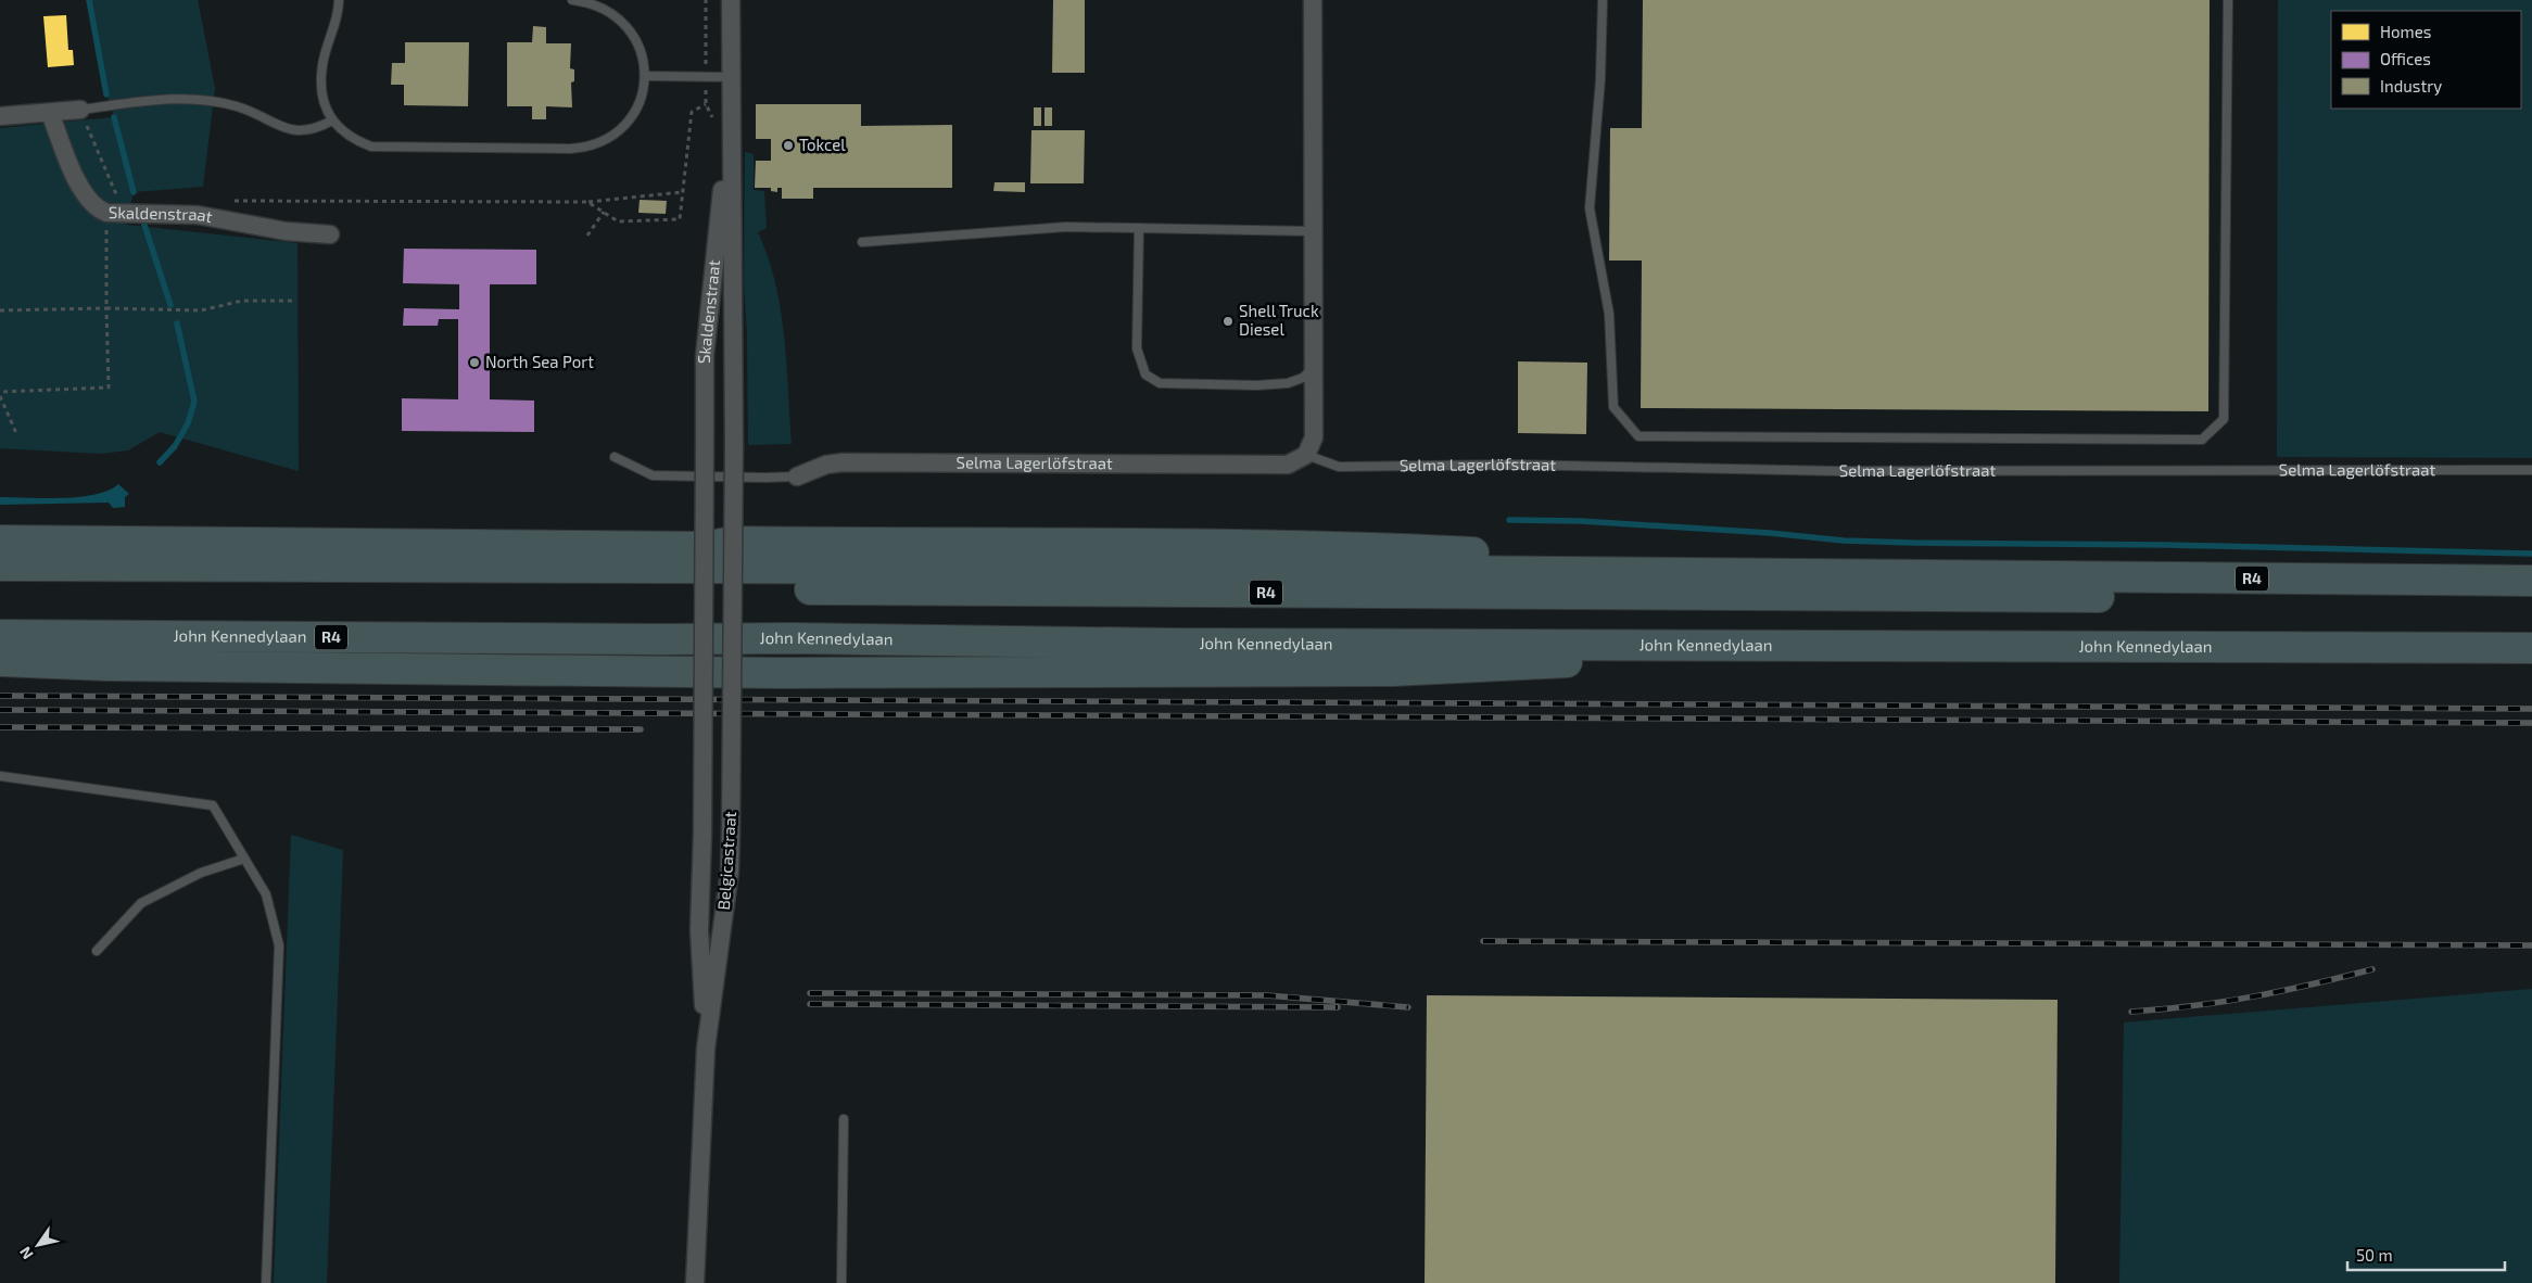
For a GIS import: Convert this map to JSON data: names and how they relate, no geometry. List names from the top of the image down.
{
  "streets": {
    "highway": ["R4", "John Kennedylaan"],
    "street": ["Skaldenstraat", "Selma Lagerlöfstraat", "Belgicastraat"]
  },
  "crossings": [
    ["Skaldenstraat", "R4"],
    ["Skaldenstraat", "Belgicastraat"],
    ["R4", "John Kennedylaan"],
    ["R4", "Belgicastraat"]
  ],
  "places": ["Tokcel", "Shell Truck Diesel", "North Sea Port"],
  "legend": ["Homes", "Offices", "Industry"],
  "scale_bar": "50 m",
  "north": "bottom left"
}
